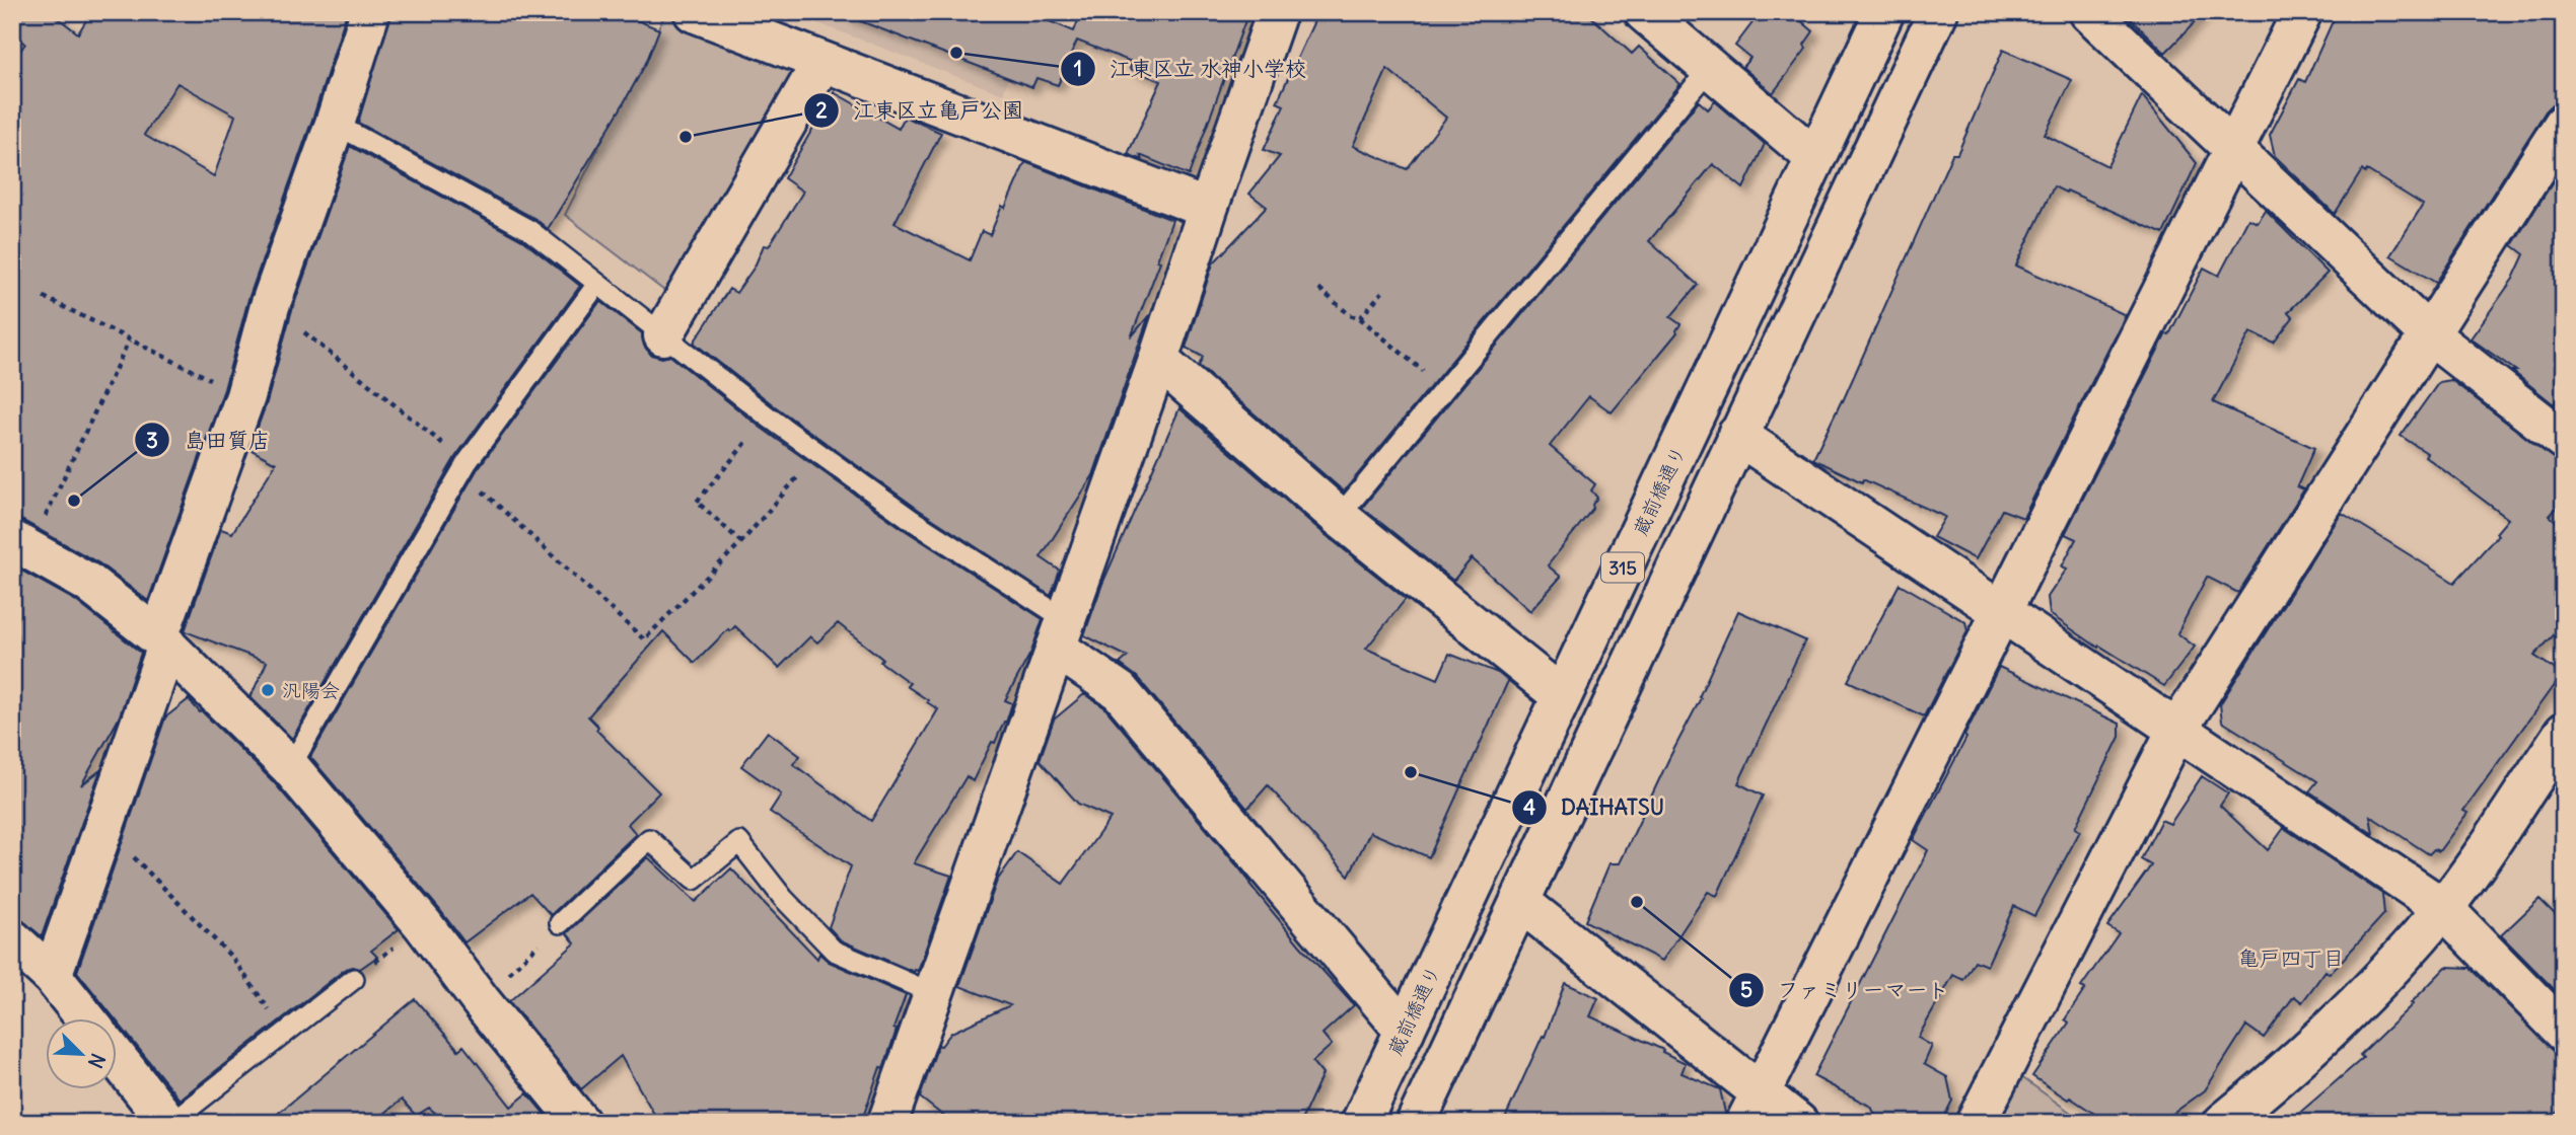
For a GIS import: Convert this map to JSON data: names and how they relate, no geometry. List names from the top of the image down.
{
  "streets": {
    "street": ["蔵前橋通り", "315"]
  },
  "districts": ["亀戸四丁目"],
  "places": [
    "江東区立 水神小学校",
    "江東区立亀戸公園",
    "島田質店",
    "汎陽会",
    "DAIHATSU",
    "ファミリーマート"
  ],
  "north": "bottom right"
}
